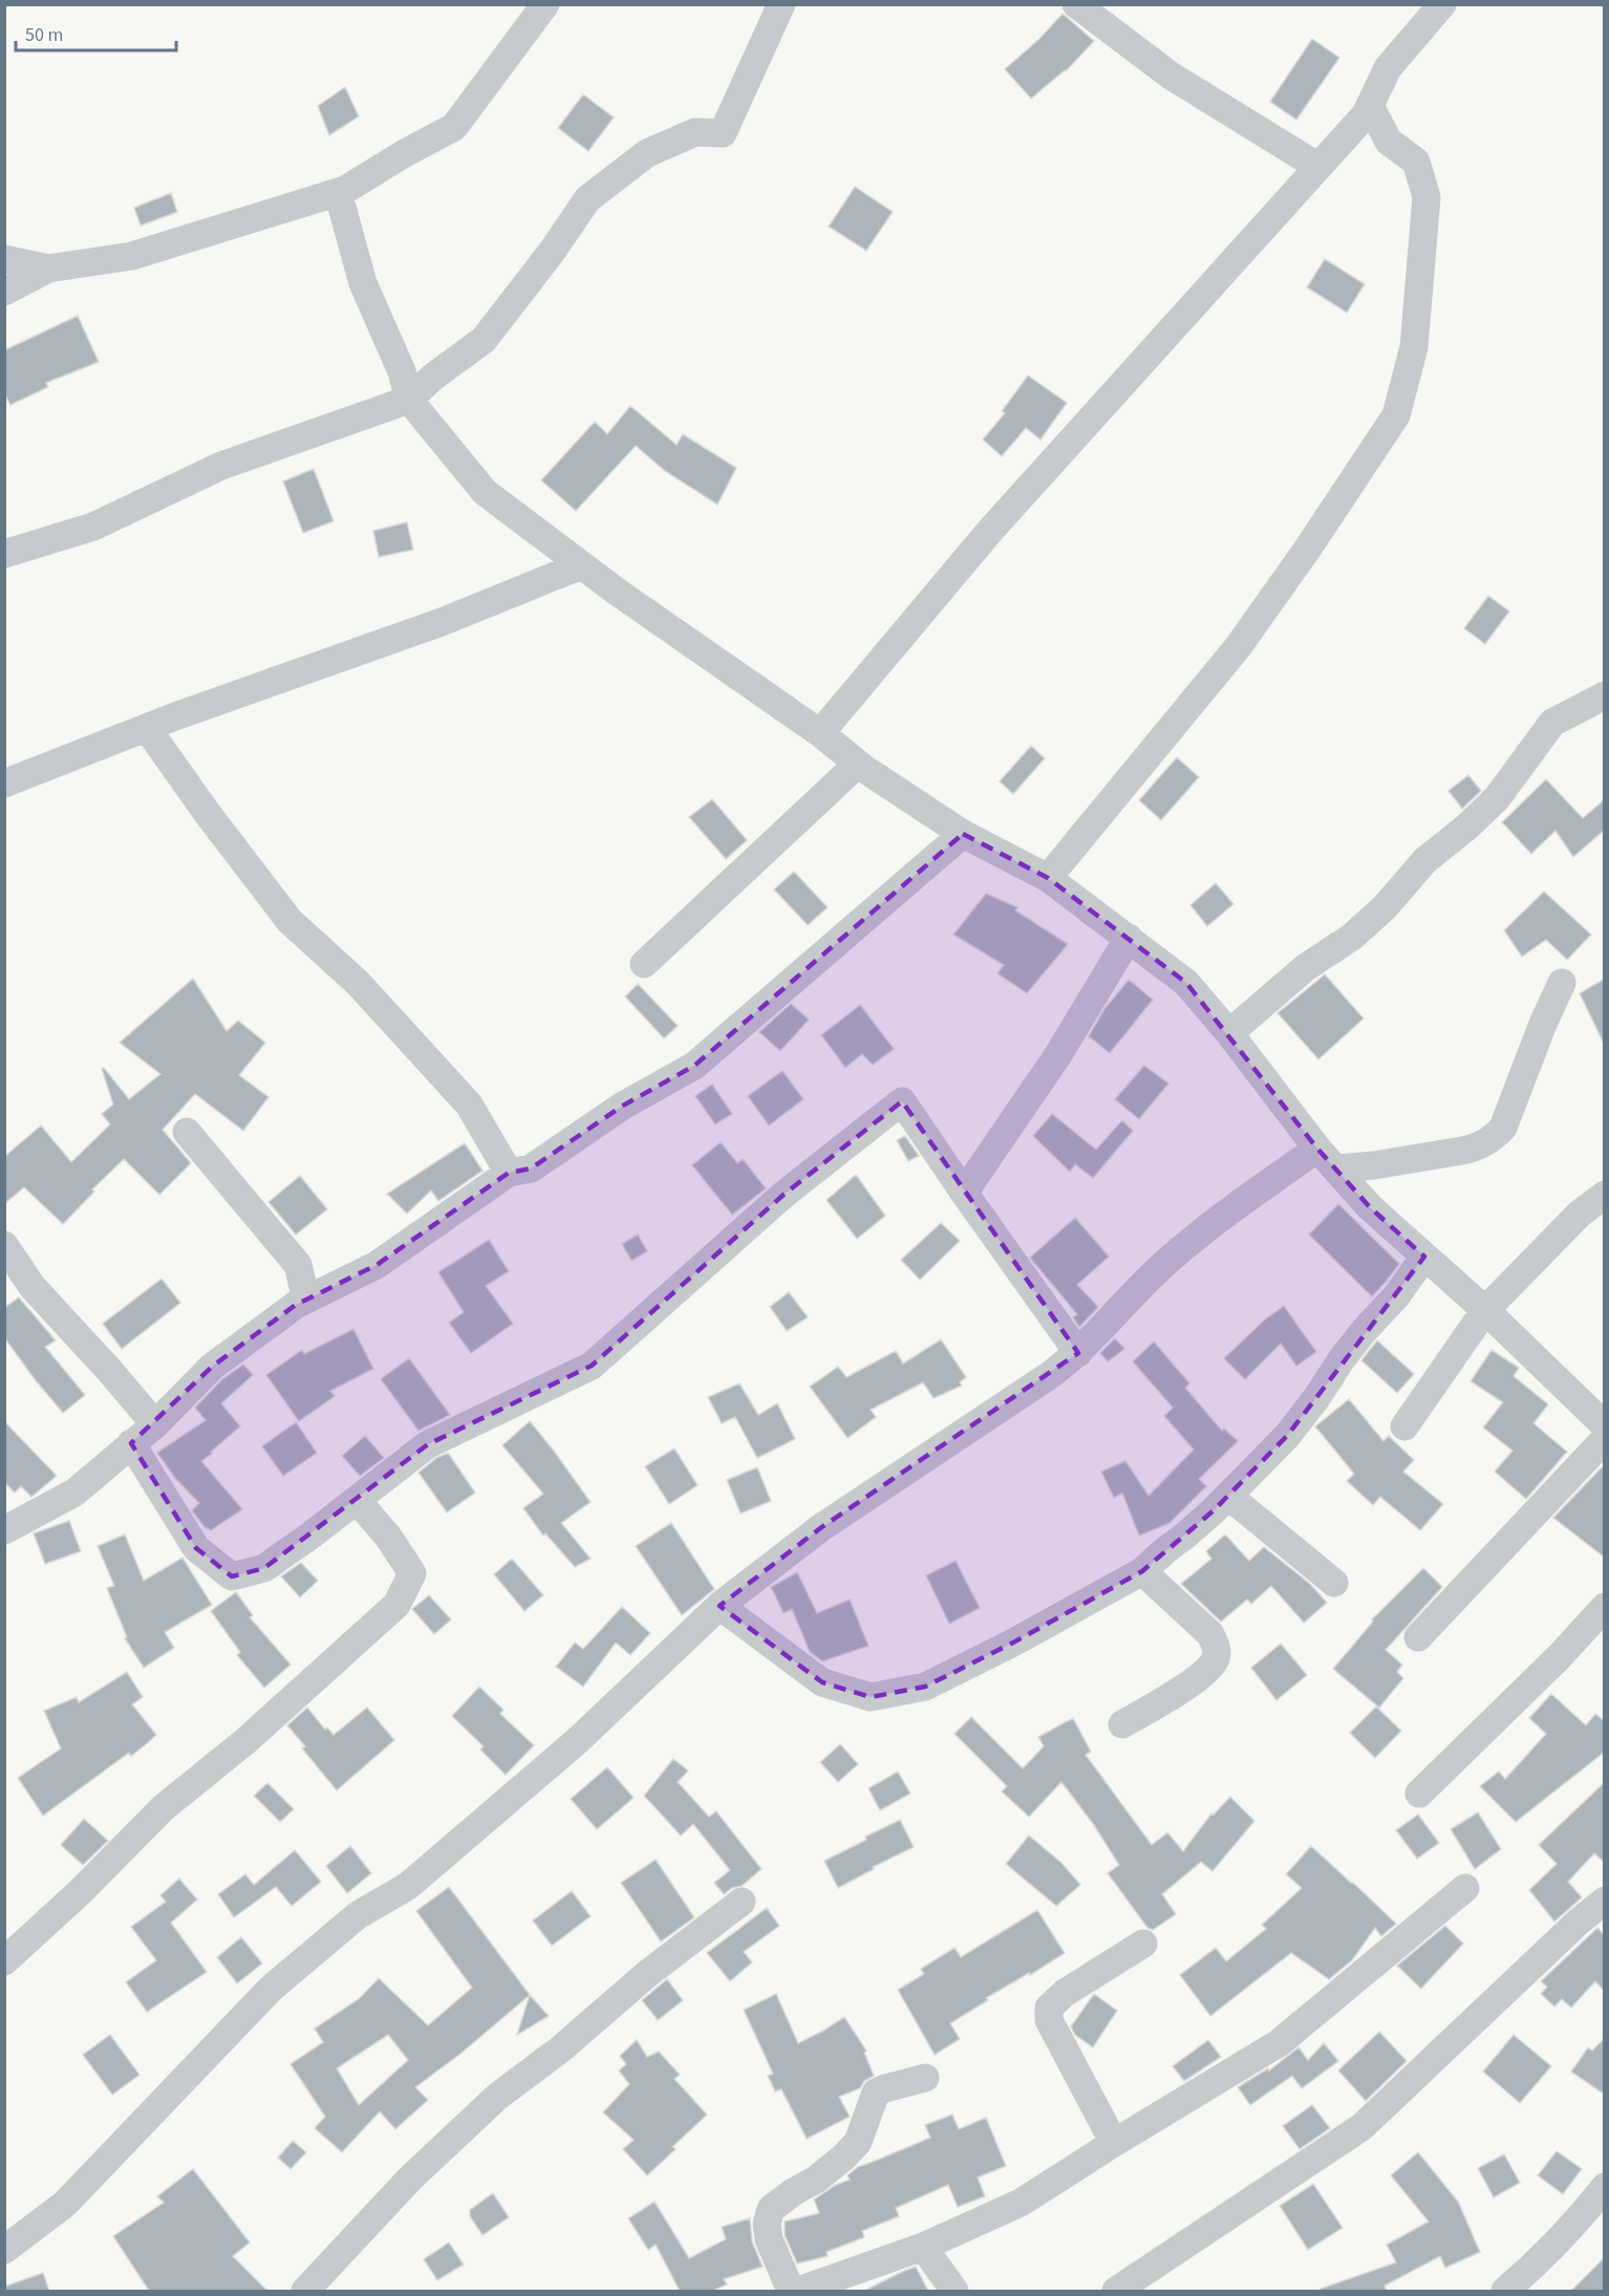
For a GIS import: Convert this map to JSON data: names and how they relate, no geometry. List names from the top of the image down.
{
  "scale_bar": "50 m"
}
